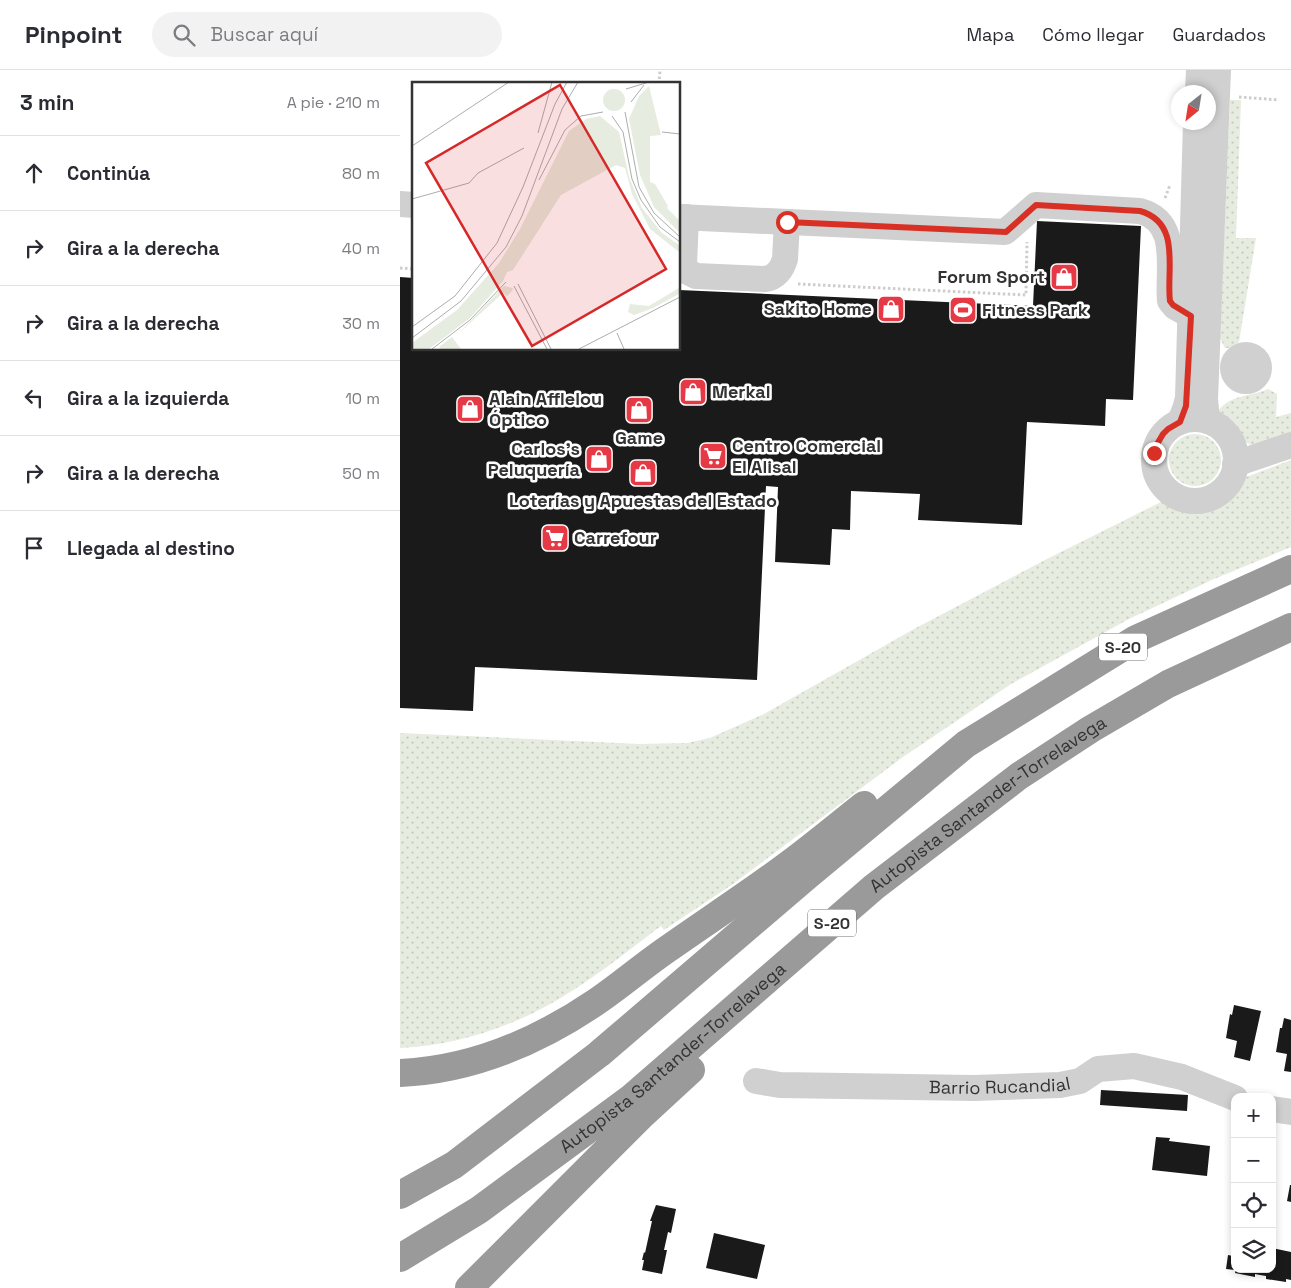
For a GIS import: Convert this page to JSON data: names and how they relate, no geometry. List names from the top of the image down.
{
  "streets": {
    "highway": ["S-20", "Autopista Santander-Torrelavega"],
    "street": ["Barrio Rucandial"]
  },
  "places": {
    "shop": [
      "Forum Sport",
      "Sakito Home",
      "Merkal",
      "Alain Afflelou Óptico",
      "Game",
      "Carlos's Peluquería",
      "Loterías y Apuestas del Estado"
    ],
    "sports": ["Fitness Park"],
    "supermarket": ["Centro Comercial El Alisal", "Carrefour"]
  },
  "north": "bottom left",
  "page": {
    "header": "Pinpoint",
    "search": "Buscar aquí",
    "nav": ["Mapa", "Cómo llegar", "Guardados"],
    "heading": ["3 min", "A pie · 210 m"],
    "list": [
      ["Continúa", "80 m"],
      ["Gira a la derecha", "40 m"],
      ["Gira a la derecha", "30 m"],
      ["Gira a la izquierda", "10 m"],
      ["Gira a la derecha", "50 m"],
      "Llegada al destino"
    ],
    "map_buttons": ["+", "−"]
  }
}
